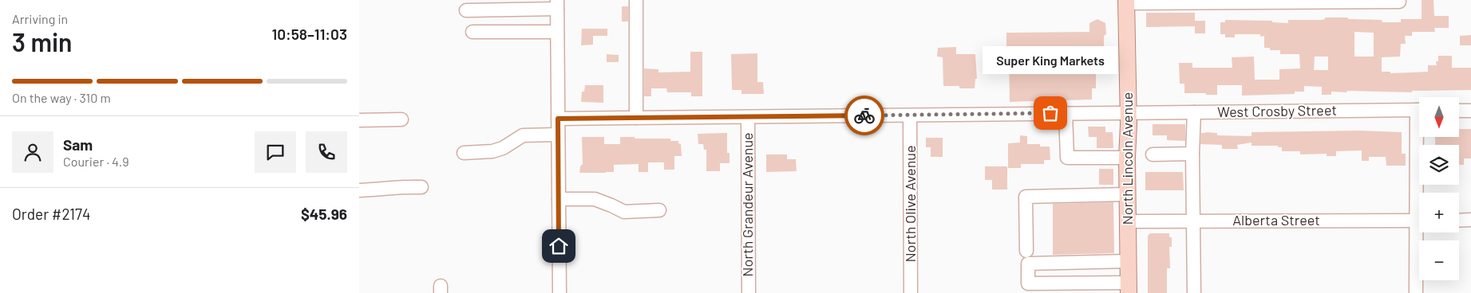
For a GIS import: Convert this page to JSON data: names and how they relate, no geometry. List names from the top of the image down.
{
  "streets": {
    "main road": ["North Lincoln Avenue"],
    "street": [
      "West Crosby Street",
      "North Olive Avenue",
      "North Grandeur Avenue",
      "Alberta Street"
    ]
  },
  "crossings": [
    ["West Crosby Street", "North Lincoln Avenue"],
    ["West Crosby Street", "North Olive Avenue"],
    ["West Crosby Street", "North Grandeur Avenue"],
    ["North Lincoln Avenue", "Alberta Street"]
  ],
  "places": ["Super King Markets"],
  "north": "bottom",
  "page": {
    "heading": ["3 min", "Arriving in", "10:58–11:03"],
    "panel": [
      "Sam",
      "Courier · 4.9",
      "Order #2174",
      "$45.96"
    ],
    "bubble": "Super King Markets",
    "bar": "On the way · 310 m",
    "map_buttons": ["+", "−"]
  }
}
